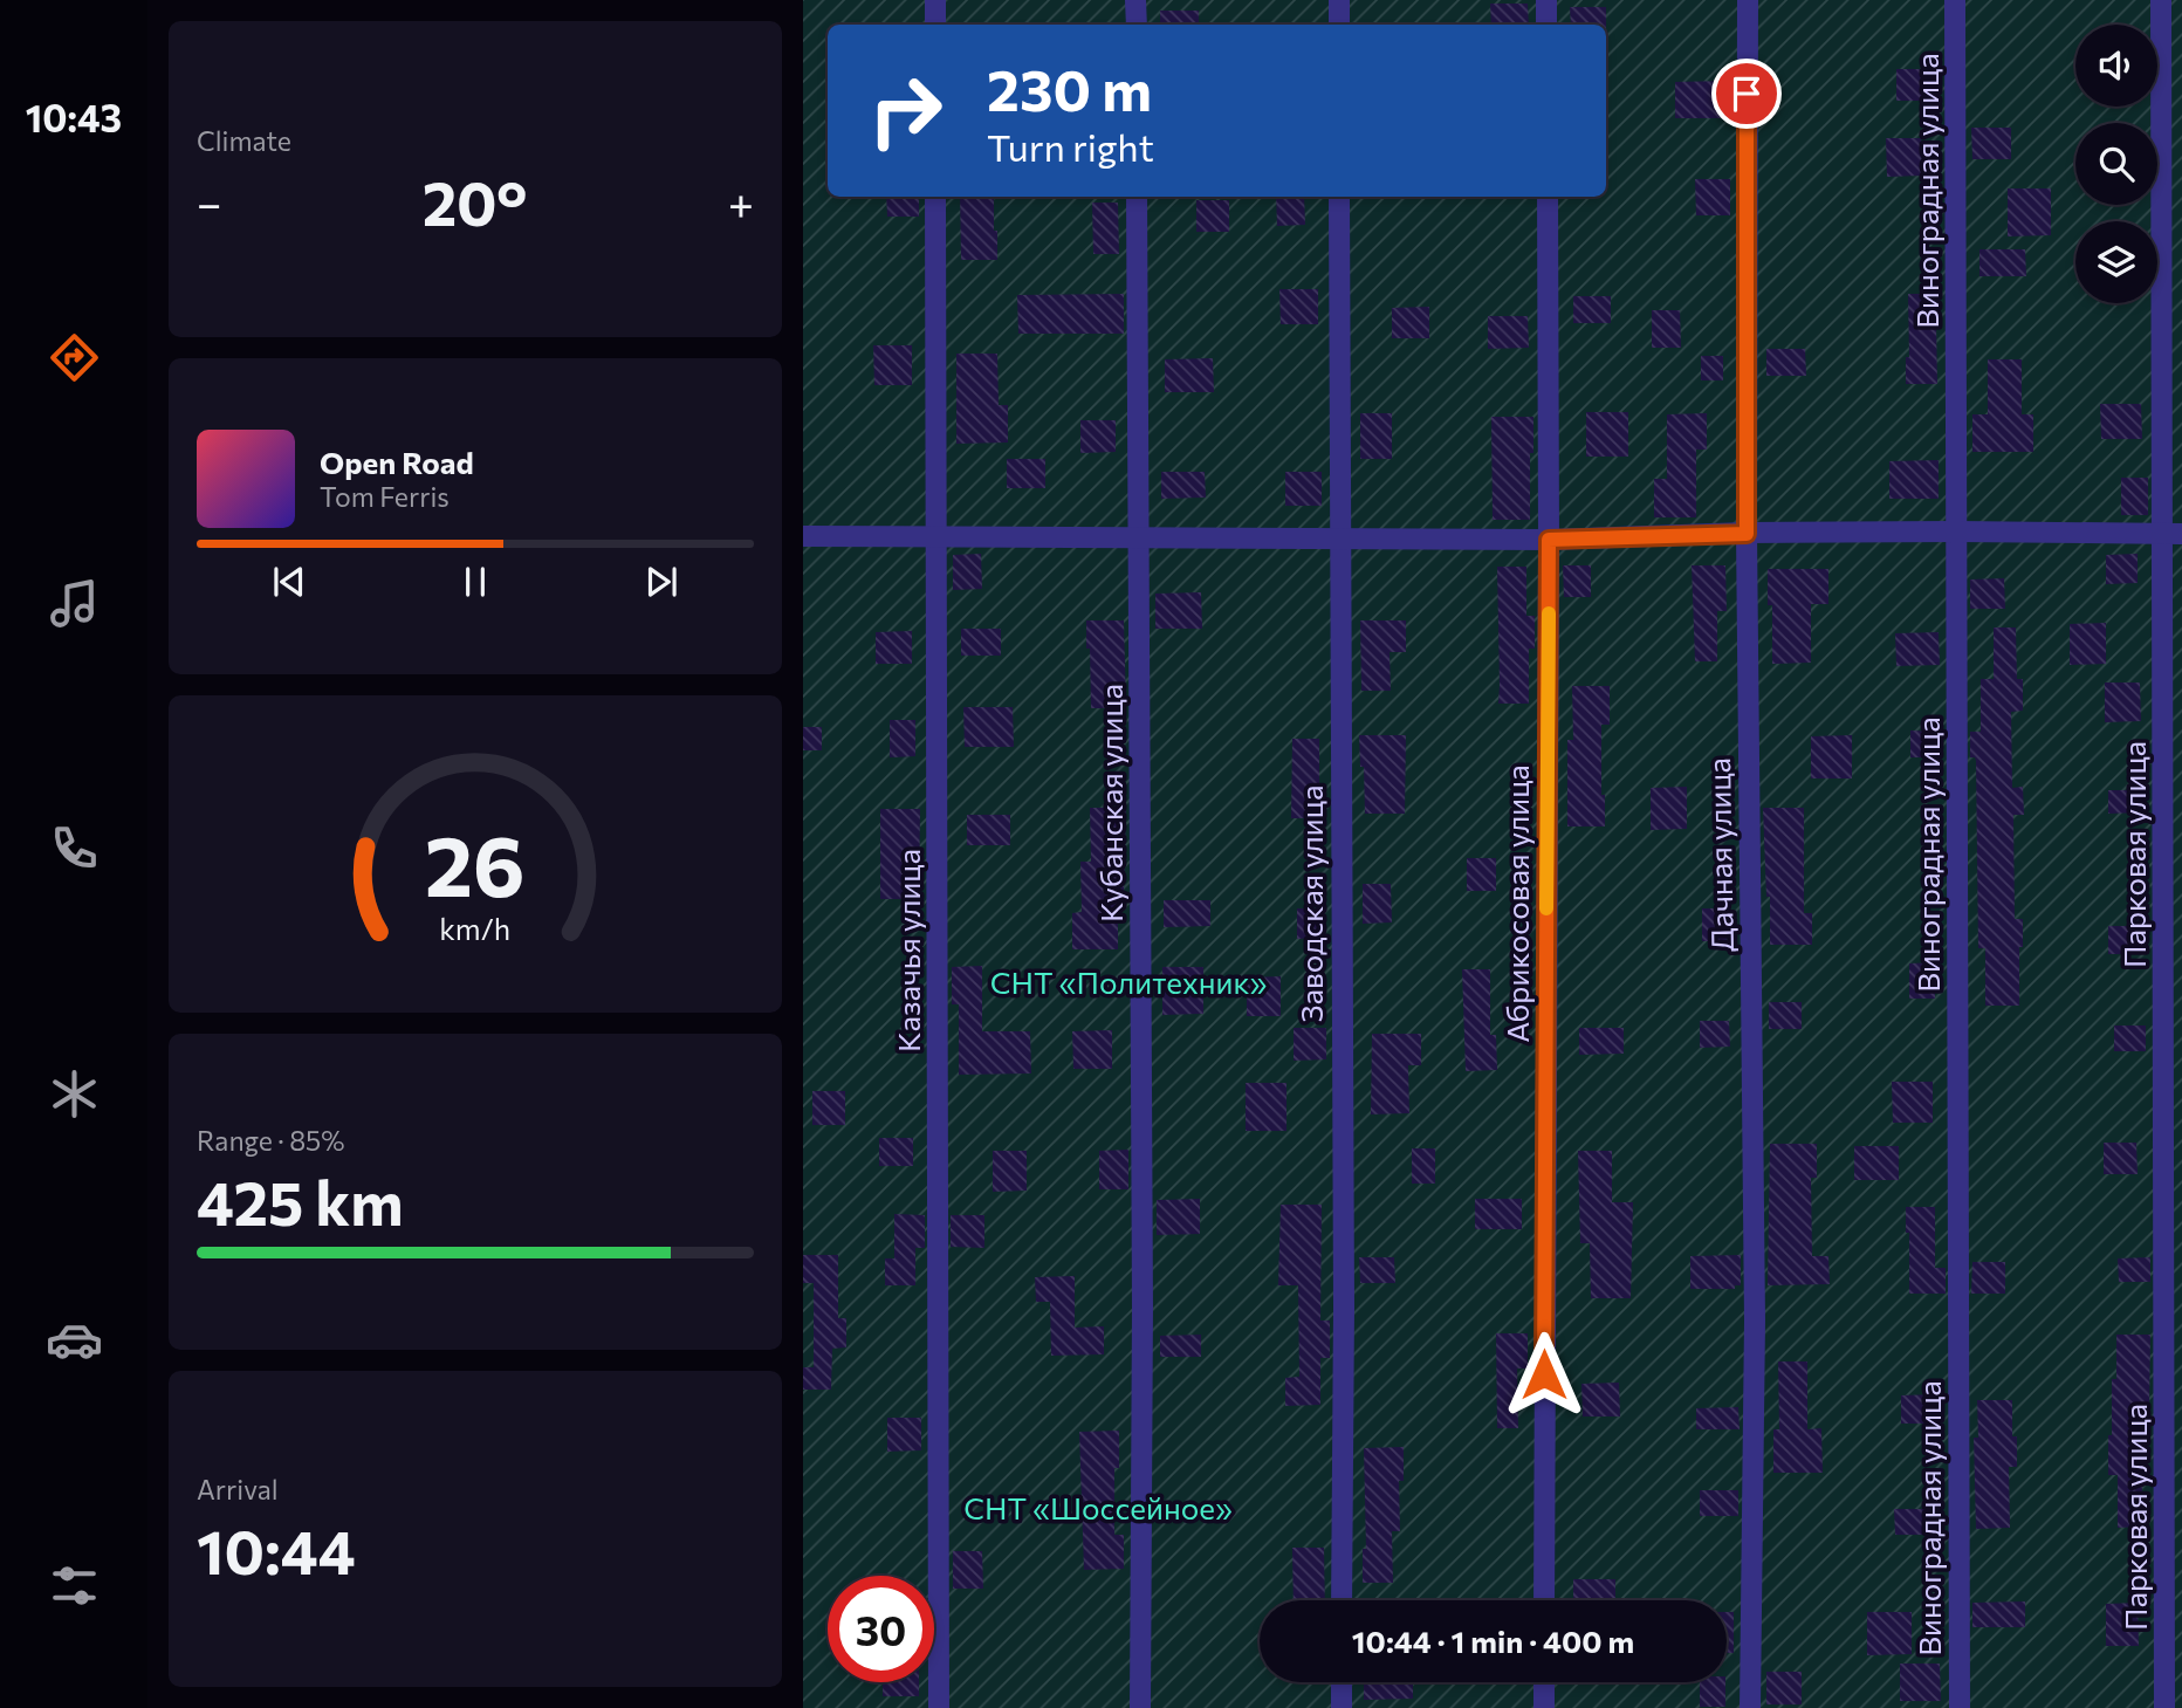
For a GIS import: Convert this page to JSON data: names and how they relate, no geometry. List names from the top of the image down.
{
  "streets": {
    "street": [
      "Виноградная улица",
      "Кубанская улица",
      "Дачная улица",
      "Парковая улица",
      "Заводская улица",
      "Абрикосовая улица",
      "Казачья улица"
    ]
  },
  "parks": ["СНТ «Политехник»", "СНТ «Шоссейное»"],
  "page": {
    "tabs": "10:43",
    "tile": [
      "Climate",
      ["Range · 85%", "425 km"],
      ["Arrival", "10:44"]
    ],
    "turn": ["230 m", "Turn right"],
    "heat": ["−", "20°", "+"],
    "song": ["Open Road", "Tom Ferris"],
    "limit": "30",
    "trip": "10:44 · 1 min · 400 m",
    "gauge": ["26", "km/h"]
  }
}
